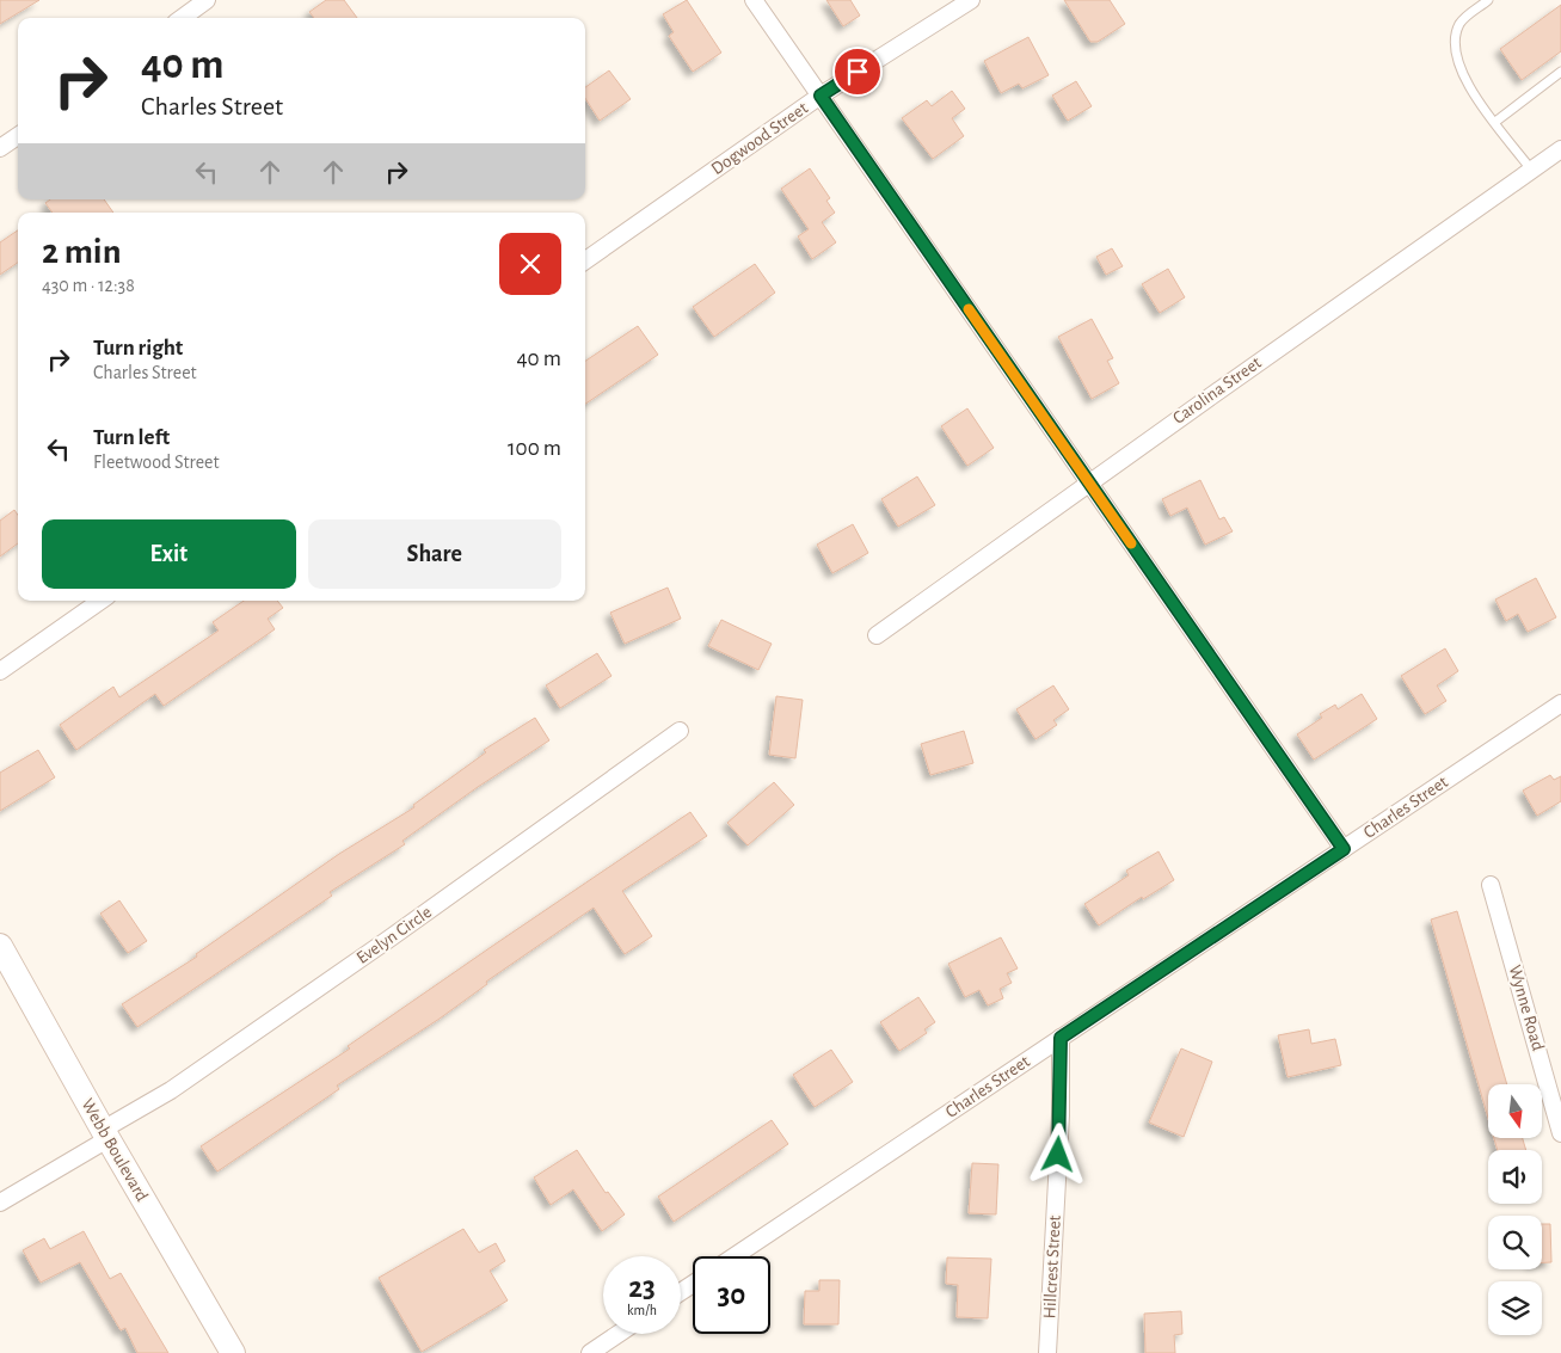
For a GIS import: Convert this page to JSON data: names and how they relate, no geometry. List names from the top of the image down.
{
  "streets": {
    "street": [
      "Dogwood Street",
      "Carolina Street",
      "Charles Street",
      "Evelyn Circle",
      "Wynne Road",
      "Webb Boulevard",
      "Hillcrest Street"
    ]
  },
  "crossings": [
    ["Charles Street", "Hillcrest Street"],
    ["Evelyn Circle", "Webb Boulevard"]
  ],
  "north": "bottom",
  "page": {
    "turn": ["40 m", "Charles Street"],
    "heading": ["2 min", "430 m · 12:38"],
    "list": [
      {
        "name": "Turn right",
        "note": "Charles Street",
        "value": "40 m"
      },
      {
        "name": "Turn left",
        "note": "Fleetwood Street",
        "value": "100 m"
      }
    ],
    "buttons": ["Exit", "Share"],
    "speed": "23 km/h",
    "limit": "30"
  }
}
